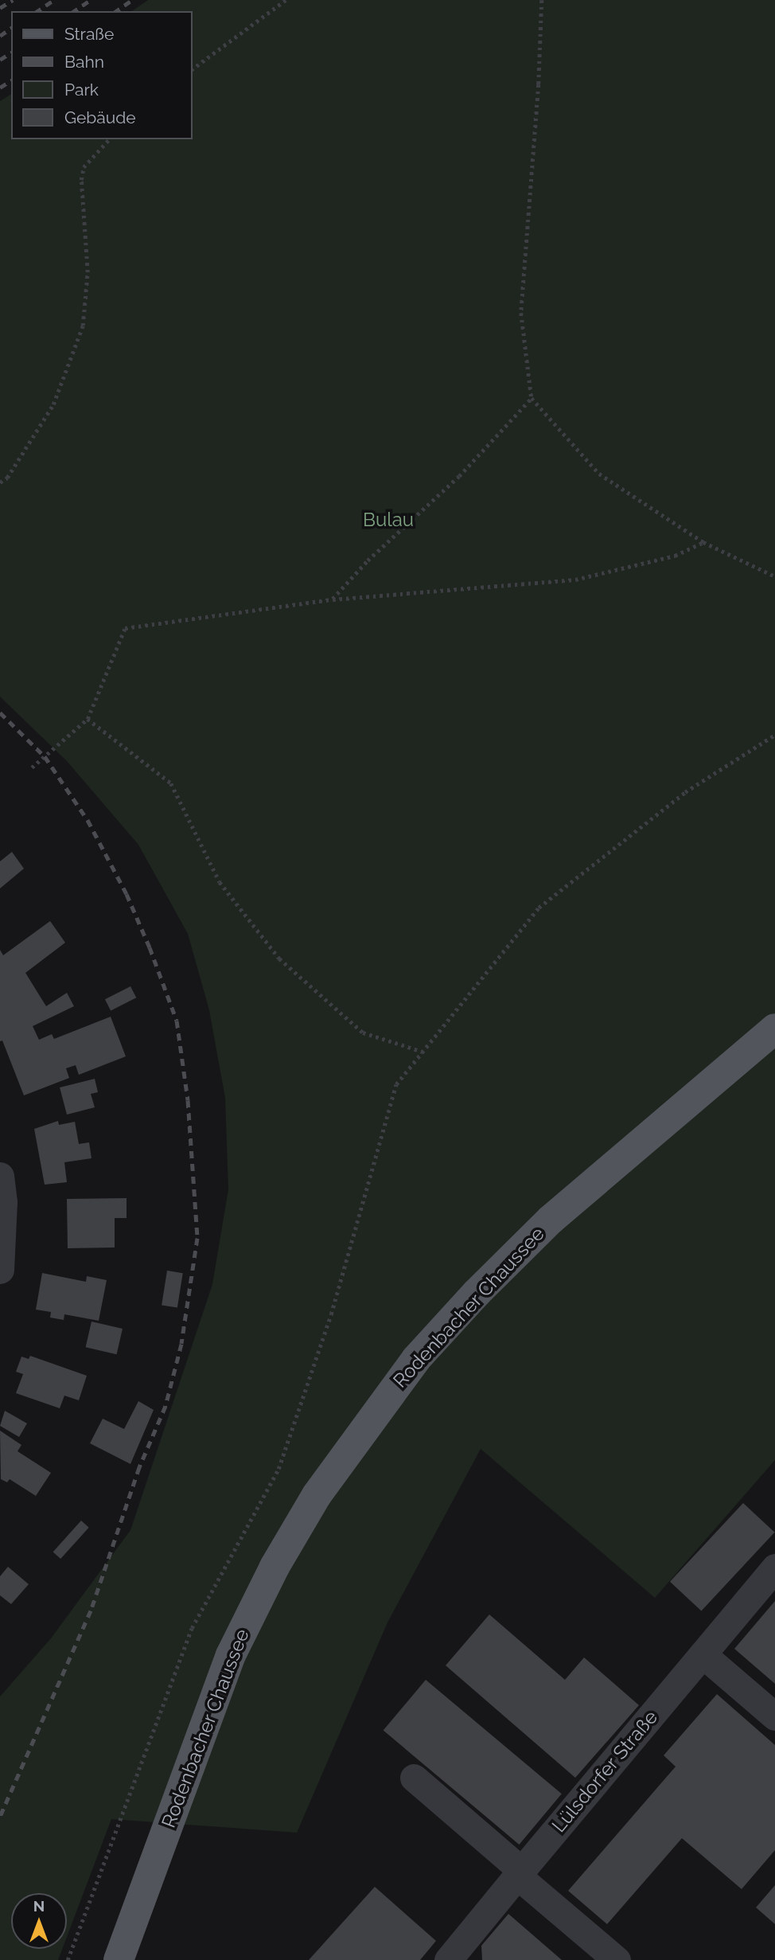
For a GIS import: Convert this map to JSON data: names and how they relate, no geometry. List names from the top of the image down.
{
  "streets": {
    "main road": ["Rodenbacher Chaussee"],
    "street": ["Lülsdorfer Straße"]
  },
  "parks": ["Bulau"],
  "legend": [
    "Straße",
    "Bahn",
    "Park",
    "Gebäude"
  ],
  "north": "top"
}
